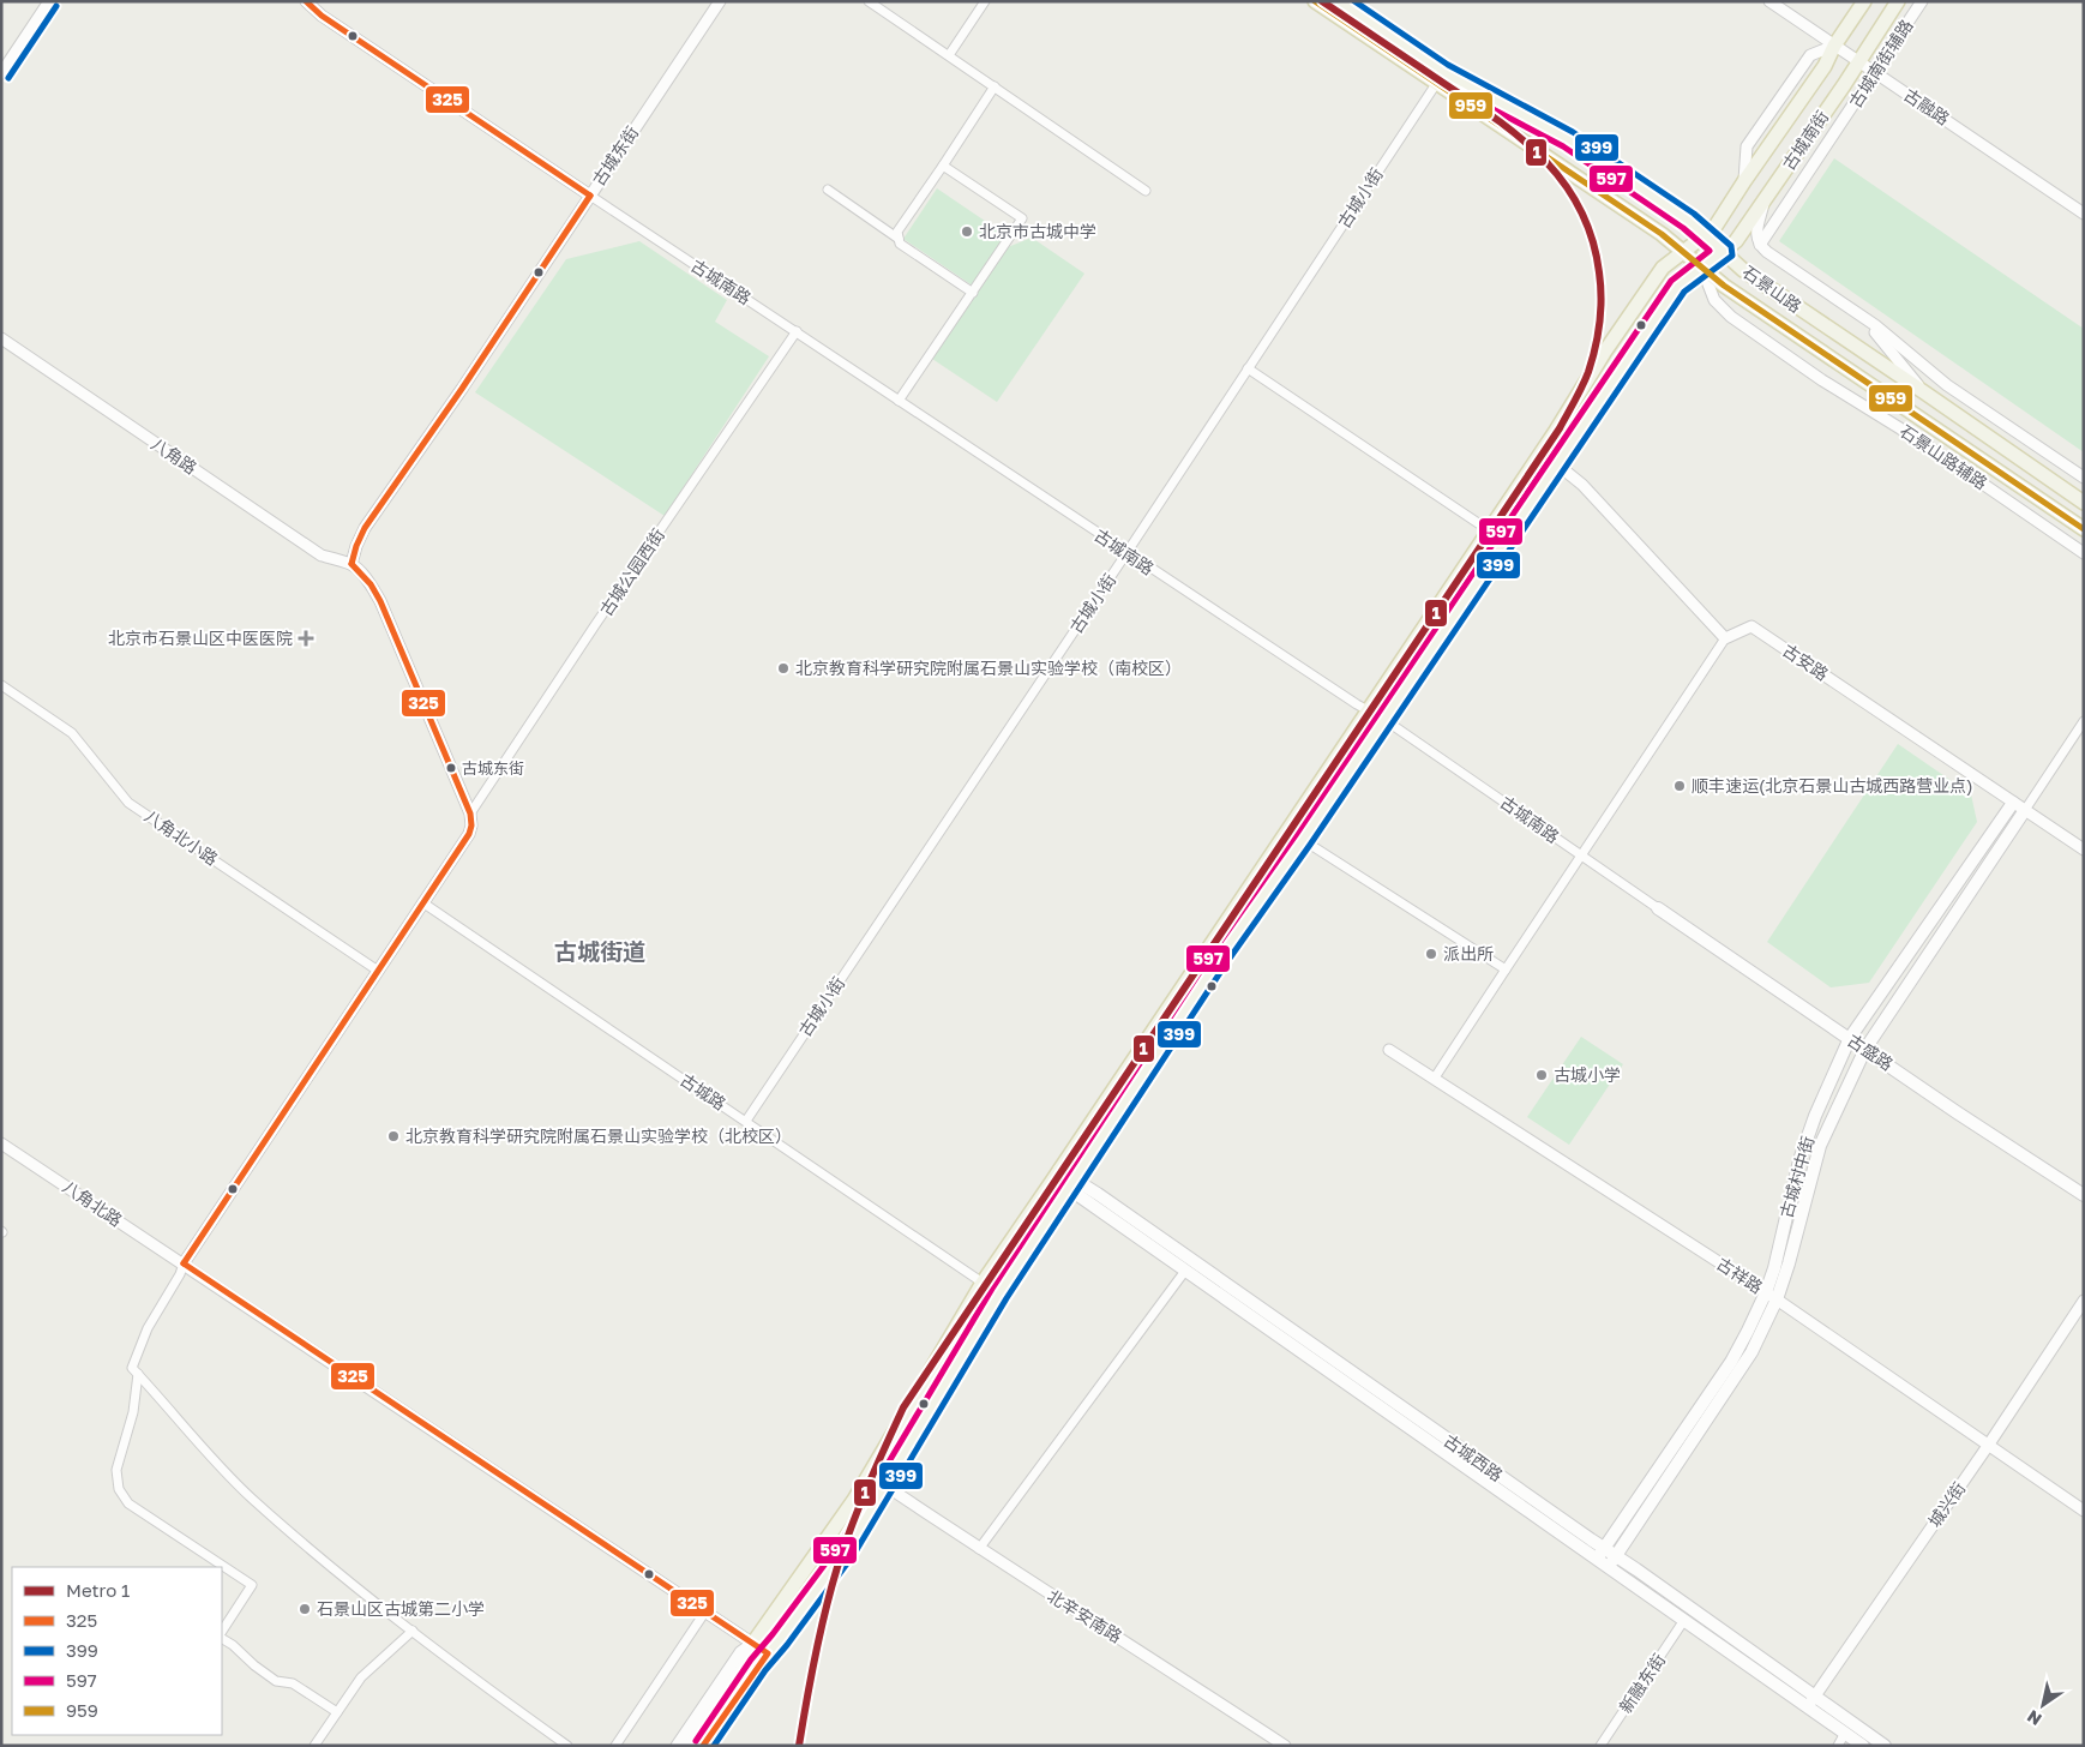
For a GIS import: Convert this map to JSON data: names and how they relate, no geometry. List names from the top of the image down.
{
  "streets": {
    "main road": [
      "古城南街",
      "石景山路",
      "古盛路",
      "古城村中街",
      "古城西路"
    ],
    "street": [
      "古城南街辅路",
      "古融路",
      "古城东街",
      "古城小街",
      "古城南路",
      "八角路",
      "石景山路辅路",
      "古城公园西街",
      "古安路",
      "八角北小路",
      "古城路",
      "八角北路",
      "古祥路",
      "城兴街",
      "北辛安南路",
      "新融东街"
    ]
  },
  "crossings": [
    ["古城南街辅路", "古融路"],
    ["古融路", "古城南街"],
    ["古城南街", "古城南路"],
    ["古城南街", "石景山路"],
    ["古城南街", "石景山路辅路"],
    ["古城南街", "古城路"],
    ["古城南街", "八角北路"],
    ["古城南街", "古城西路"],
    ["古城南街", "北辛安南路"],
    ["古城东街", "古城南路"],
    ["古城东街", "八角路"],
    ["古城小街", "古城南路"],
    ["古城小街", "古城路"],
    ["古城南路", "古城公园西街"],
    ["古城南路", "古盛路"],
    ["石景山路", "石景山路辅路"],
    ["古安路", "古城村中街"],
    ["古盛路", "古城村中街"],
    ["古城村中街", "古祥路"],
    ["古城村中街", "古城西路"],
    ["古祥路", "城兴街"],
    ["古城西路", "城兴街"],
    ["古城西路", "新融东街"]
  ],
  "districts": ["古城街道"],
  "places": {
    "other": [
      "北京市古城中学",
      "北京教育科学研究院附属石景山实验学校（南校区）",
      "古城东街",
      "顺丰速运(北京石景山古城西路营业点)",
      "派出所",
      "古城小学",
      "北京教育科学研究院附属石景山实验学校（北校区）",
      "石景山区古城第二小学"
    ],
    "health": ["北京市石景山区中医医院"]
  },
  "lines": [
    "metro line 1",
    "transit line 325",
    "transit line 399",
    "transit line 959",
    "transit line 597"
  ],
  "legend": [
    "Metro 1",
    "325",
    "399",
    "597",
    "959"
  ],
  "north": "bottom left"
}
